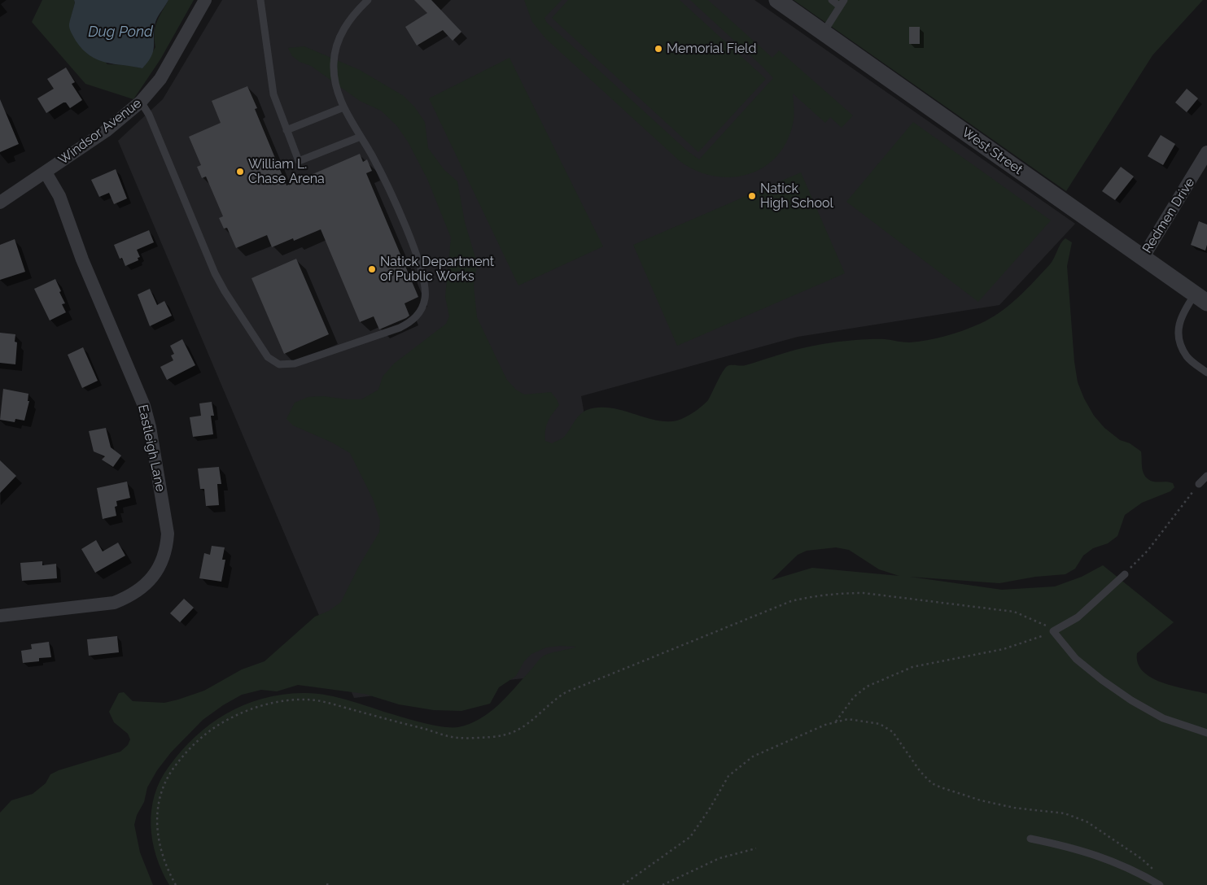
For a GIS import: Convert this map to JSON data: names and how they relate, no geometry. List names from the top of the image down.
{
  "streets": {
    "street": [
      "Windsor Avenue",
      "West Street",
      "Redmen Drive",
      "Eastleigh Lane"
    ]
  },
  "crossings": [
    ["Windsor Avenue", "Eastleigh Lane"],
    ["West Street", "Redmen Drive"]
  ],
  "water": ["Dug Pond"],
  "places": [
    "Memorial Field",
    "William L. Chase Arena",
    "Natick High School",
    "Natick Department of Public Works"
  ]
}
